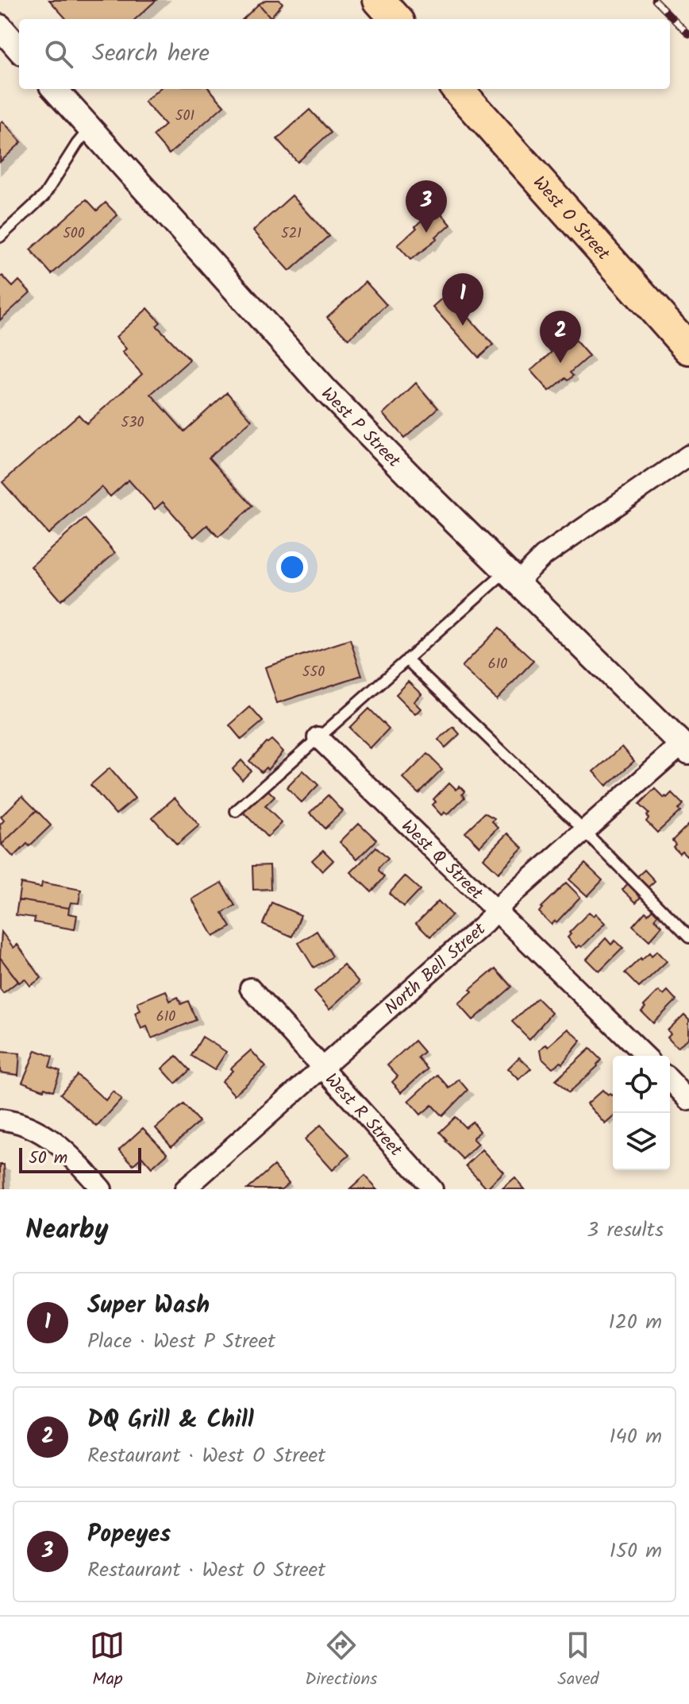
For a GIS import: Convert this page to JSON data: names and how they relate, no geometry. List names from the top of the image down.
{
  "streets": {
    "main road": ["West O Street"],
    "street": [
      "West P Street",
      "West Q Street",
      "North Bell Street",
      "West R Street"
    ]
  },
  "crossings": [
    ["West P Street", "North Bell Street"],
    ["West Q Street", "North Bell Street"],
    ["North Bell Street", "West R Street"]
  ],
  "house_numbers": [
    "501",
    "500",
    "521",
    "530",
    "610",
    "550",
    "610"
  ],
  "scale_bar": "50 m",
  "page": {
    "search": "Search here",
    "pins": ["3", "1", "2"],
    "scale": "50 m",
    "heading": ["Nearby", "3 results"],
    "list": [
      {
        "mark": "1",
        "name": "Super Wash",
        "note": "Place · West P Street",
        "value": "120 m"
      },
      {
        "mark": "2",
        "name": "DQ Grill & Chill",
        "note": "Restaurant · West O Street",
        "value": "140 m"
      },
      {
        "mark": "3",
        "name": "Popeyes",
        "note": "Restaurant · West O Street",
        "value": "150 m"
      }
    ],
    "nav": ["Map", "Directions", "Saved"]
  }
}
